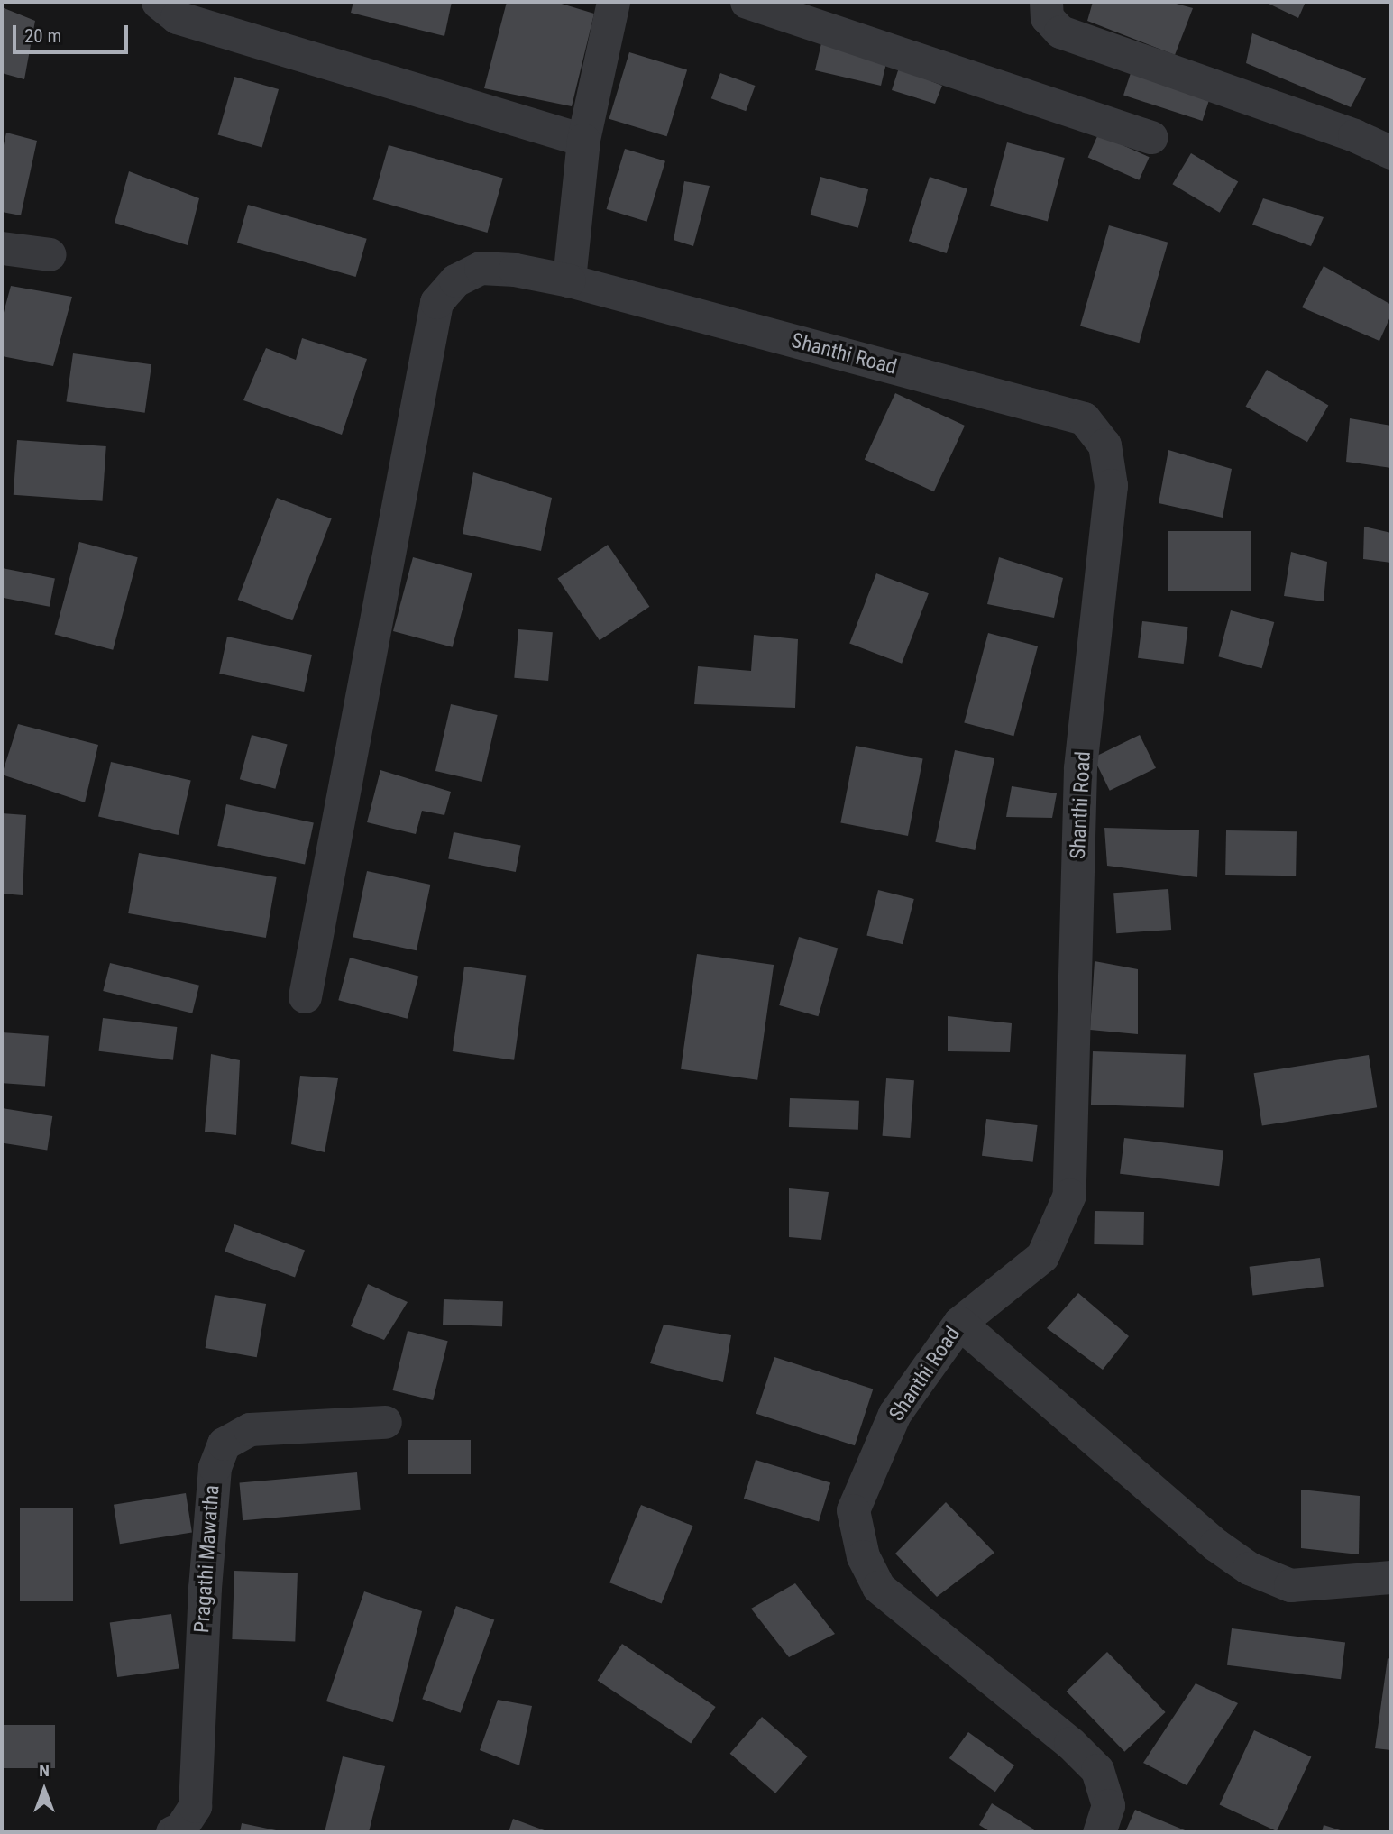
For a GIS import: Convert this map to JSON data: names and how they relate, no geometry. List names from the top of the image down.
{
  "streets": {
    "street": ["Shanthi Road", "Pragathi Mawatha"]
  },
  "scale_bar": "20 m",
  "north": "top"
}
